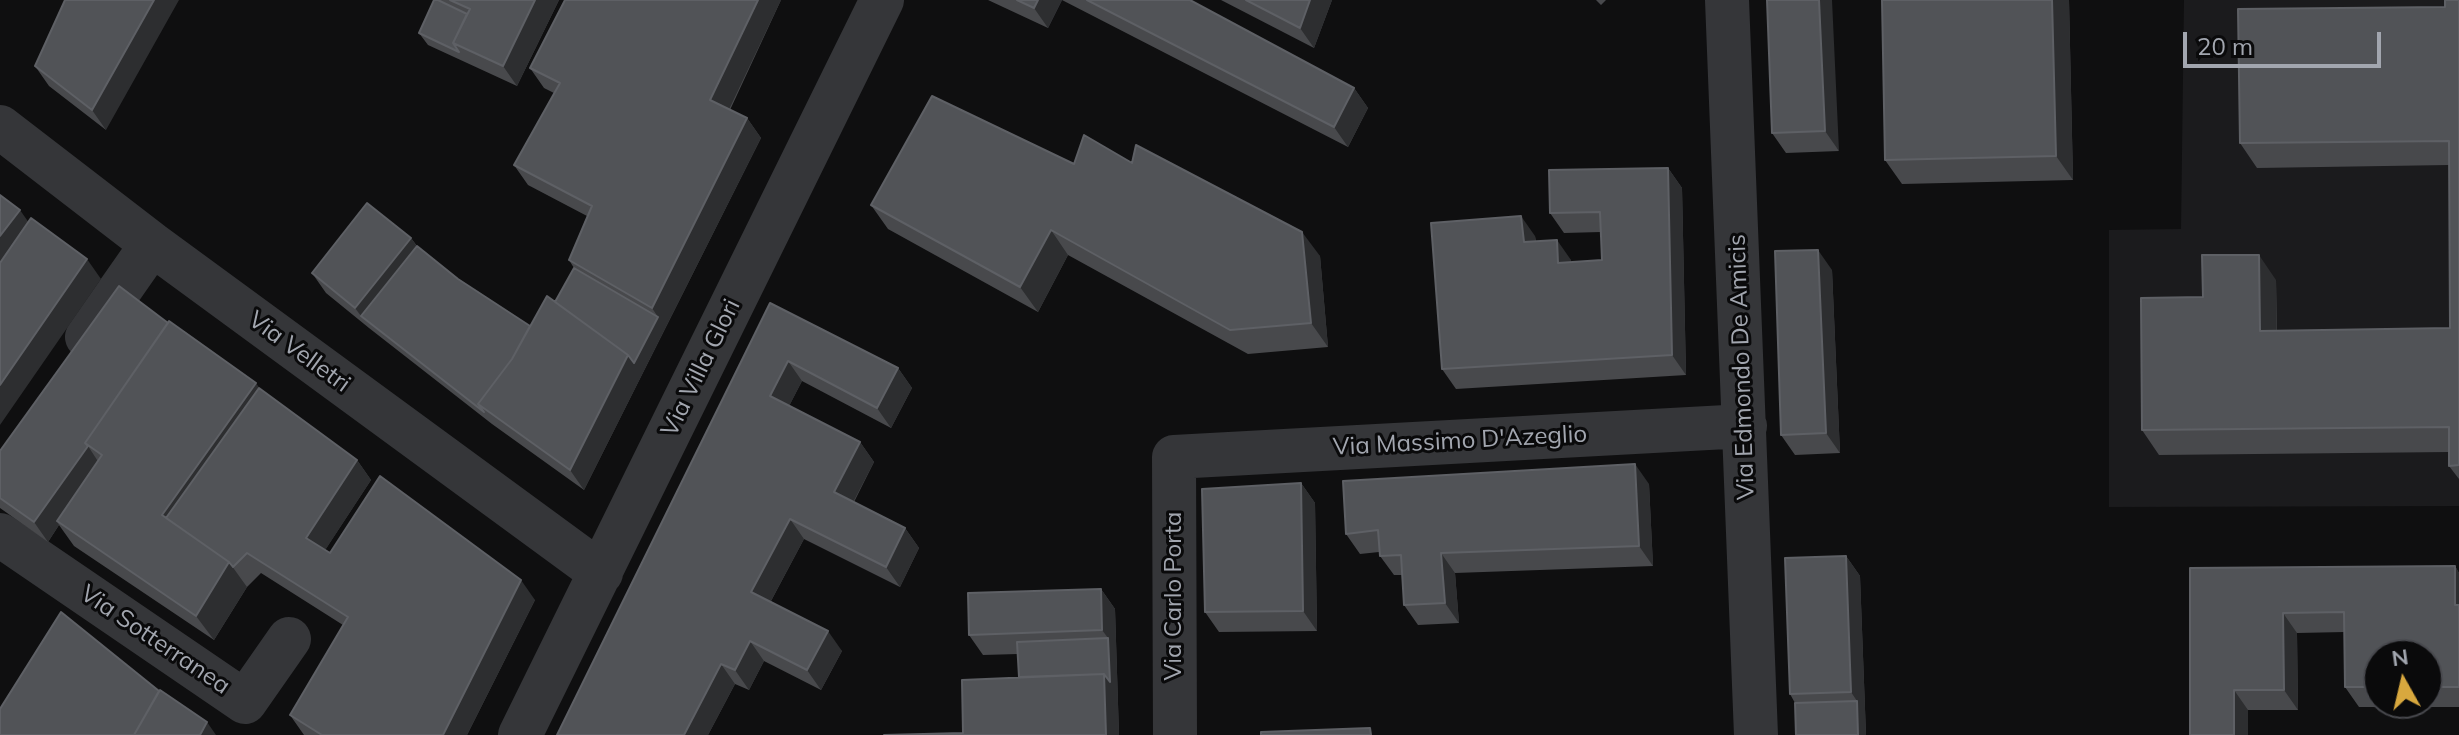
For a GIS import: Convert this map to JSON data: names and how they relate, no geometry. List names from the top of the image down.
{
  "streets": {
    "street": [
      "Via Velletri",
      "Via Edmondo De Amicis",
      "Via Villa Glori",
      "Via Massimo D'Azeglio",
      "Via Carlo Porta",
      "Via Sotterranea"
    ]
  },
  "crossings": [
    ["Via Velletri", "Via Villa Glori"],
    ["Via Edmondo De Amicis", "Via Massimo D'Azeglio"],
    ["Via Massimo D'Azeglio", "Via Carlo Porta"]
  ],
  "scale_bar": "20 m",
  "north": "top"
}
